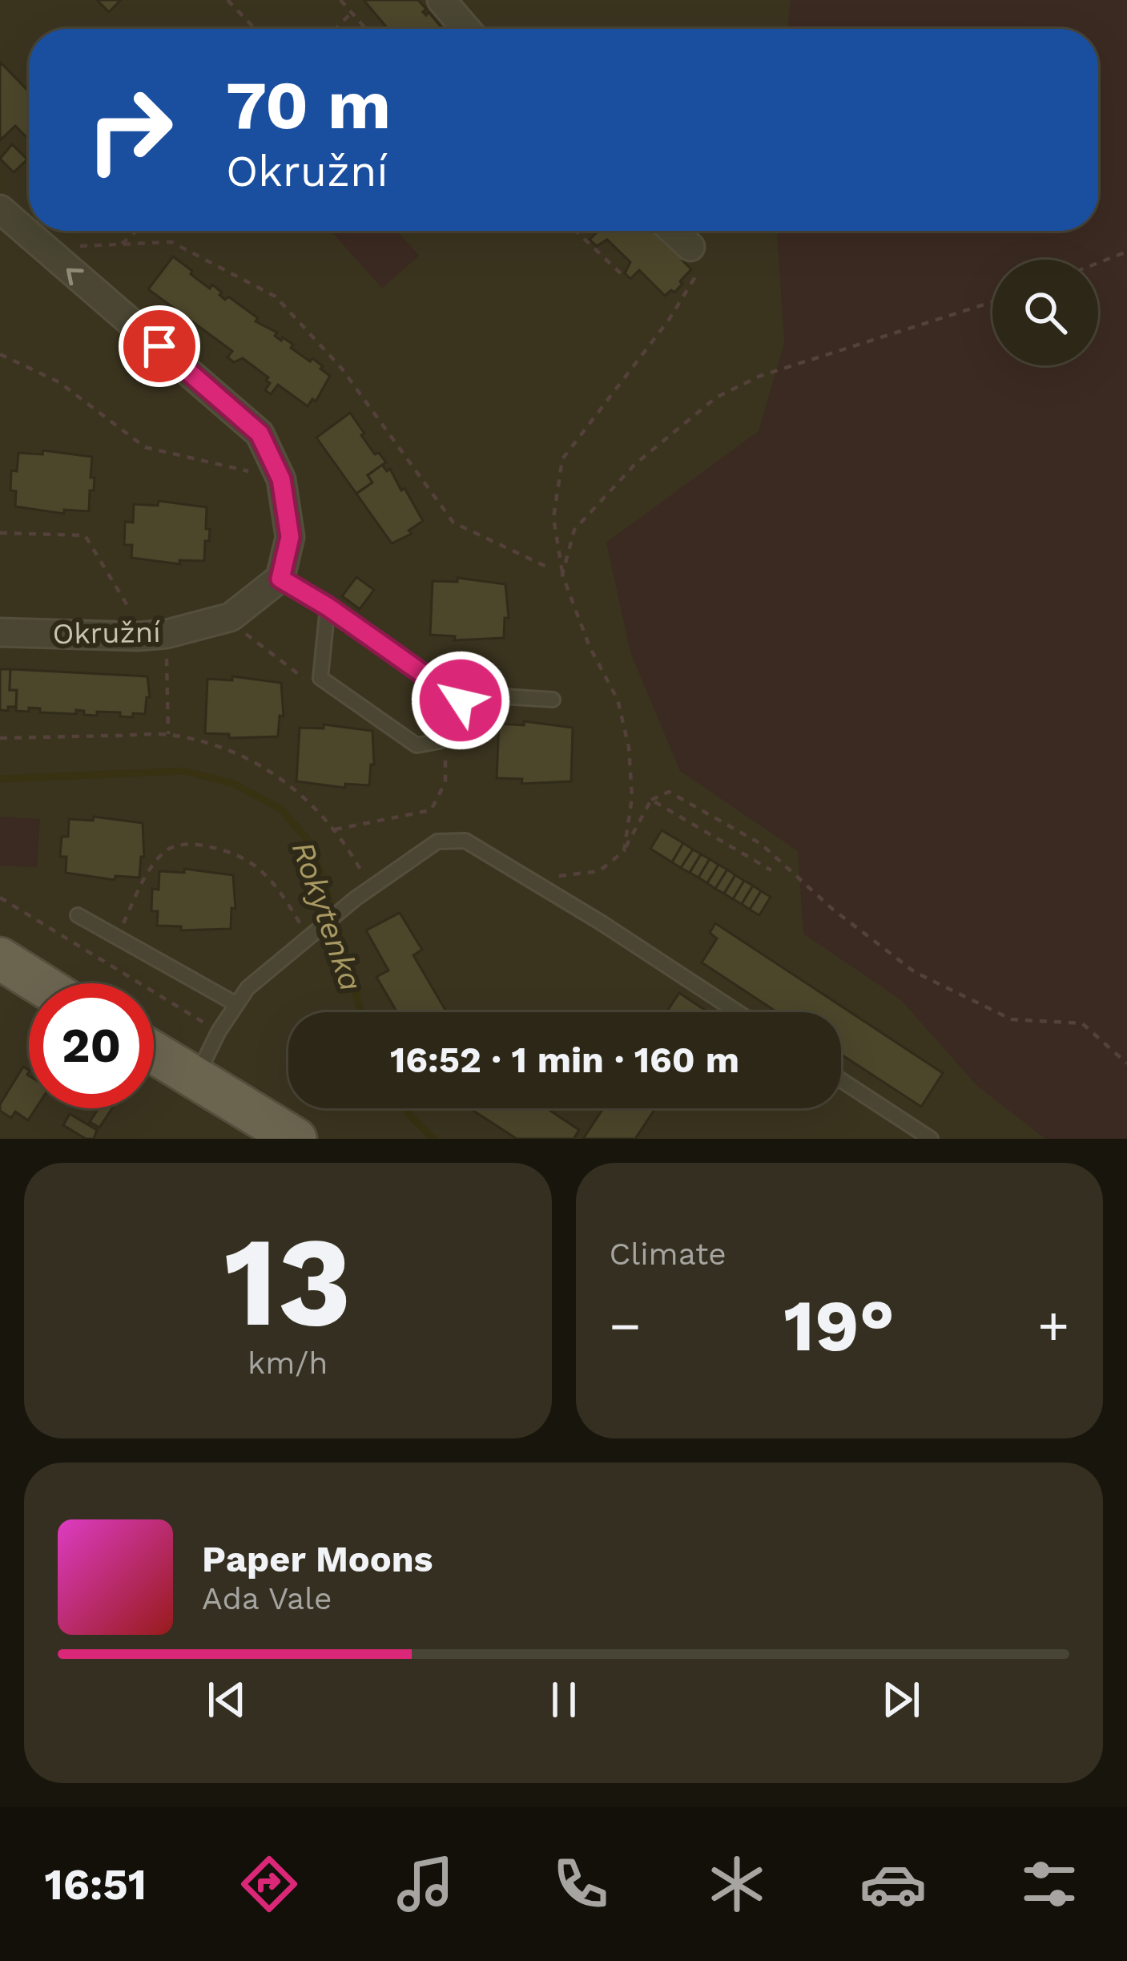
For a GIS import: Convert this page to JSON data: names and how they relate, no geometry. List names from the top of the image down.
{
  "streets": {
    "street": ["Okružní"]
  },
  "water": ["Rokytenka"],
  "page": {
    "turn": ["70 m", "Okružní"],
    "limit": "20",
    "trip": "16:52 · 1 min · 160 m",
    "tile": [
      ["13", "km/h"],
      "Climate"
    ],
    "heat": ["−", "19°", "+"],
    "song": ["Paper Moons", "Ada Vale"],
    "tabs": "16:51"
  }
}
